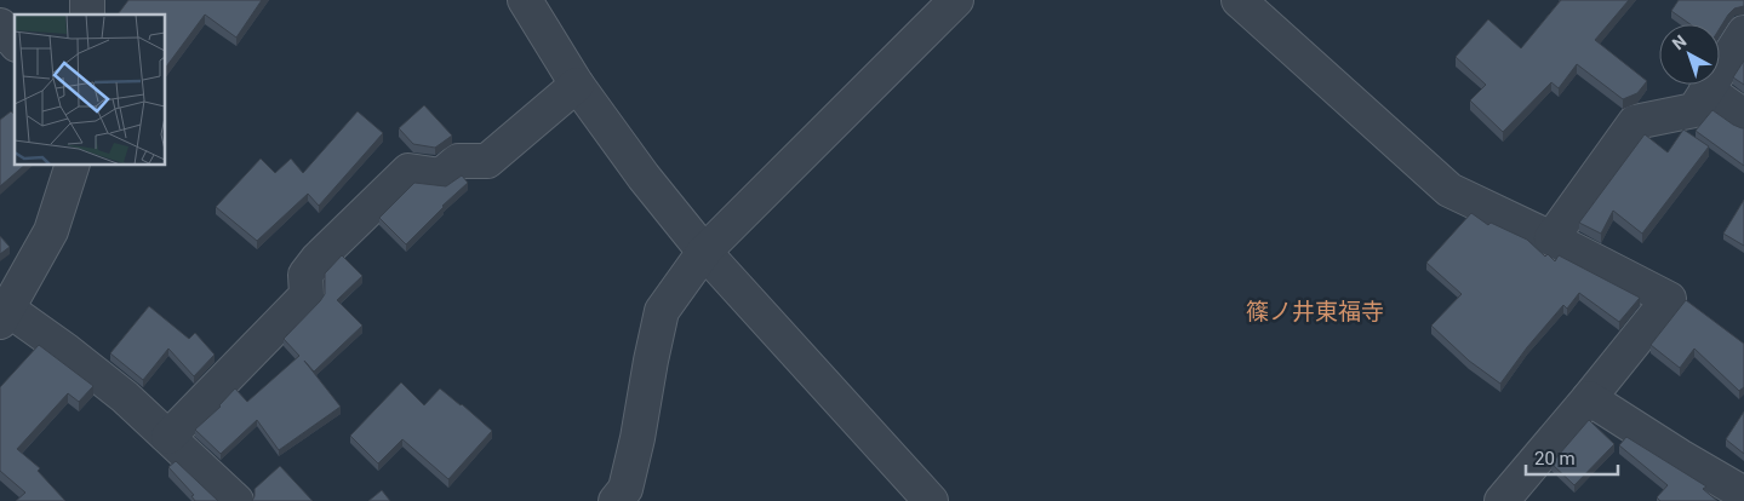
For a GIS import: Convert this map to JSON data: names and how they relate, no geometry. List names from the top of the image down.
{
  "districts": ["篠ノ井東福寺"],
  "scale_bar": "20 m",
  "north": "top left"
}
